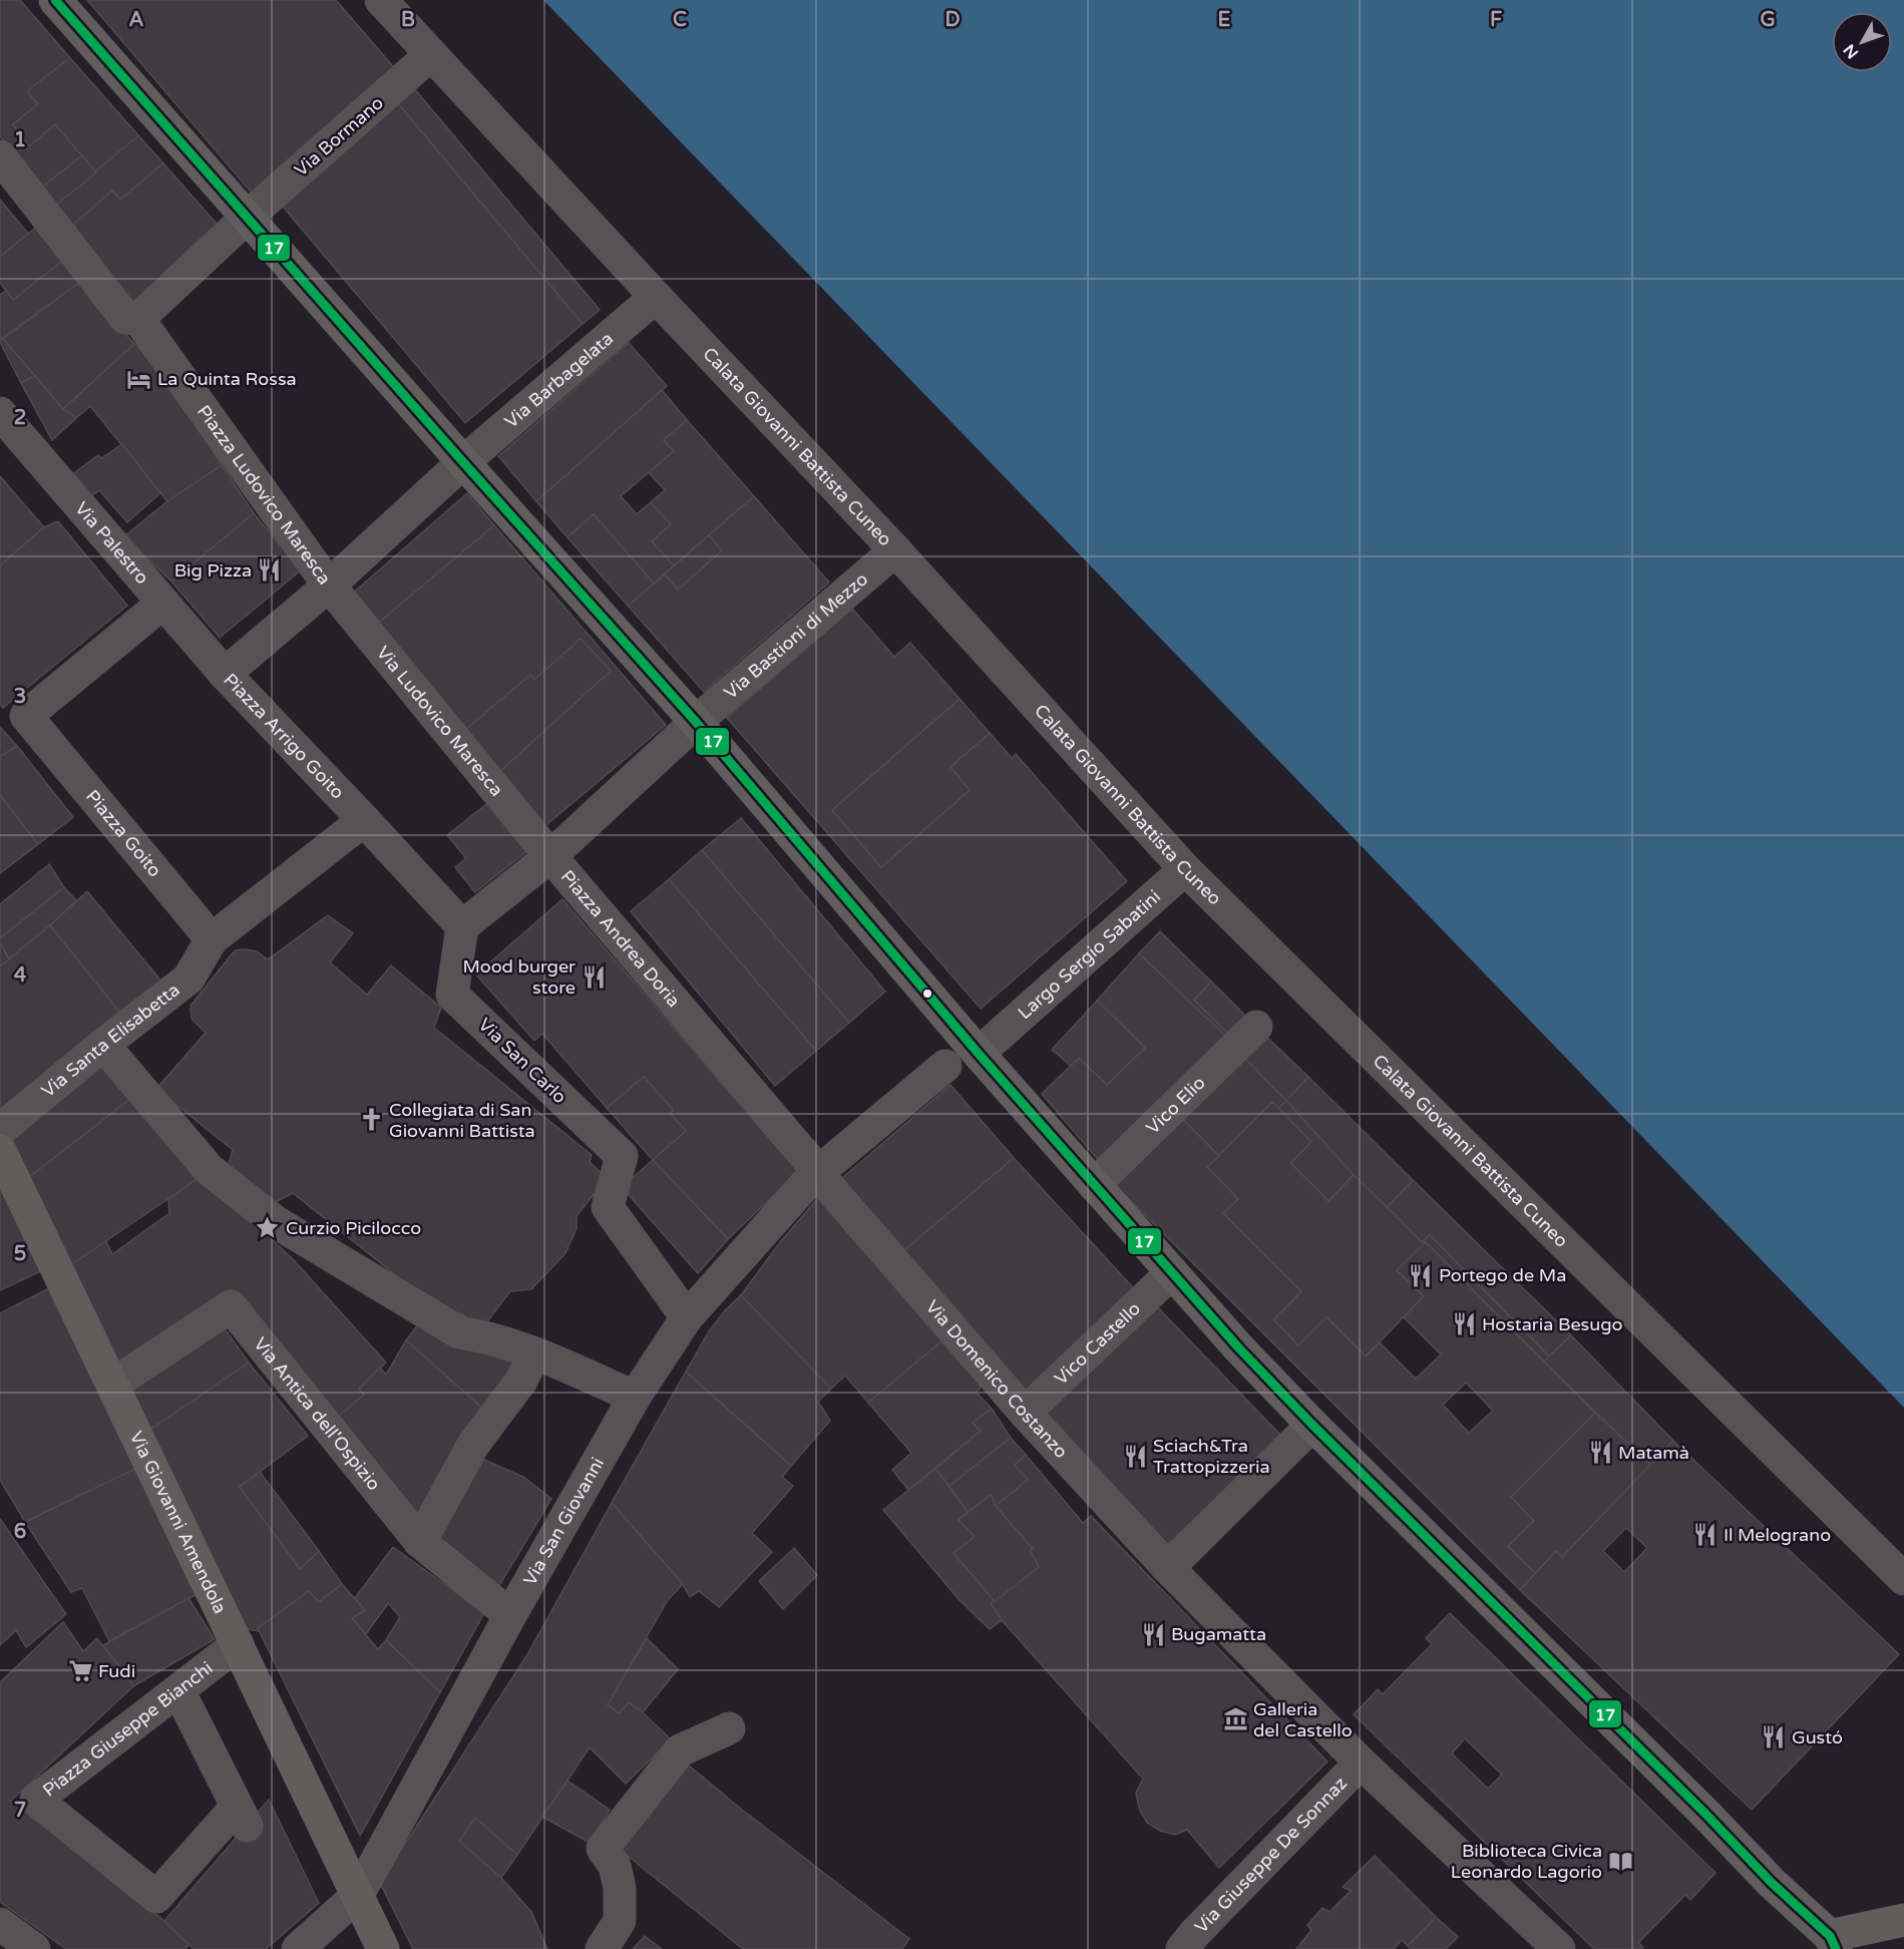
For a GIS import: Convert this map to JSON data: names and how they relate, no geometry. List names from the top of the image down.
{
  "streets": {
    "main road": ["Via Giovanni Amendola"],
    "street": [
      "Via Bormano",
      "Via Barbagelata",
      "Calata Giovanni Battista Cuneo",
      "Piazza Ludovico Maresca",
      "Via Palestro",
      "Via Bastioni di Mezzo",
      "Via Ludovico Maresca",
      "Piazza Arrigo Goito",
      "Piazza Goito",
      "Piazza Andrea Doria",
      "Largo Sergio Sabatini",
      "Via Santa Elisabetta",
      "Via San Carlo",
      "Vico Elio",
      "Vico Castello",
      "Via Domenico Costanzo",
      "Via Antica dell'Ospizio",
      "Via San Giovanni",
      "Piazza Giuseppe Bianchi",
      "Via Giuseppe De Sonnaz"
    ]
  },
  "crossings": [
    ["Via Bormano", "Calata Giovanni Battista Cuneo"],
    ["Via Barbagelata", "Calata Giovanni Battista Cuneo"],
    ["Via Barbagelata", "Piazza Ludovico Maresca"],
    ["Calata Giovanni Battista Cuneo", "Via Bastioni di Mezzo"],
    ["Calata Giovanni Battista Cuneo", "Largo Sergio Sabatini"],
    ["Piazza Ludovico Maresca", "Via Ludovico Maresca"],
    ["Piazza Ludovico Maresca", "Piazza Arrigo Goito"],
    ["Via Palestro", "Piazza Arrigo Goito"],
    ["Via Palestro", "Piazza Goito"],
    ["Via Bastioni di Mezzo", "Piazza Andrea Doria"],
    ["Via Ludovico Maresca", "Piazza Arrigo Goito"],
    ["Via Ludovico Maresca", "Piazza Andrea Doria"],
    ["Piazza Goito", "Via Santa Elisabetta"],
    ["Piazza Andrea Doria", "Via Domenico Costanzo"],
    ["Piazza Andrea Doria", "Via San Giovanni"],
    ["Via San Carlo", "Via San Giovanni"],
    ["Vico Castello", "Via Domenico Costanzo"],
    ["Via Domenico Costanzo", "Via San Giovanni"],
    ["Via Domenico Costanzo", "Via Giuseppe De Sonnaz"],
    ["Via Antica dell'Ospizio", "Via San Giovanni"],
    ["Via Antica dell'Ospizio", "Via Giovanni Amendola"],
    ["Via San Giovanni", "Via Giovanni Amendola"],
    ["Via Giovanni Amendola", "Piazza Giuseppe Bianchi"]
  ],
  "places": {
    "hotel": ["La Quinta Rossa"],
    "restaurant": [
      "Big Pizza",
      "Mood burger store",
      "Portego de Ma",
      "Hostaria Besugo",
      "Matamà",
      "Sciach&Tra Trattopizzeria",
      "Il Melograno",
      "Bugamatta",
      "Gustó"
    ],
    "church": ["Collegiata di San Giovanni Battista"],
    "place": ["Curzio Picilocco"],
    "supermarket": ["Fudi"],
    "museum": ["Galleria del Castello"],
    "library": ["Biblioteca Civica Leonardo Lagorio"]
  },
  "lines": ["transit line 17"],
  "north": "bottom left",
  "grid": {
    "columns": [
      "A",
      "B",
      "C",
      "D",
      "E",
      "F",
      "G"
    ],
    "rows": [
      "1",
      "2",
      "3",
      "4",
      "5",
      "6",
      "7"
    ]
  }
}
